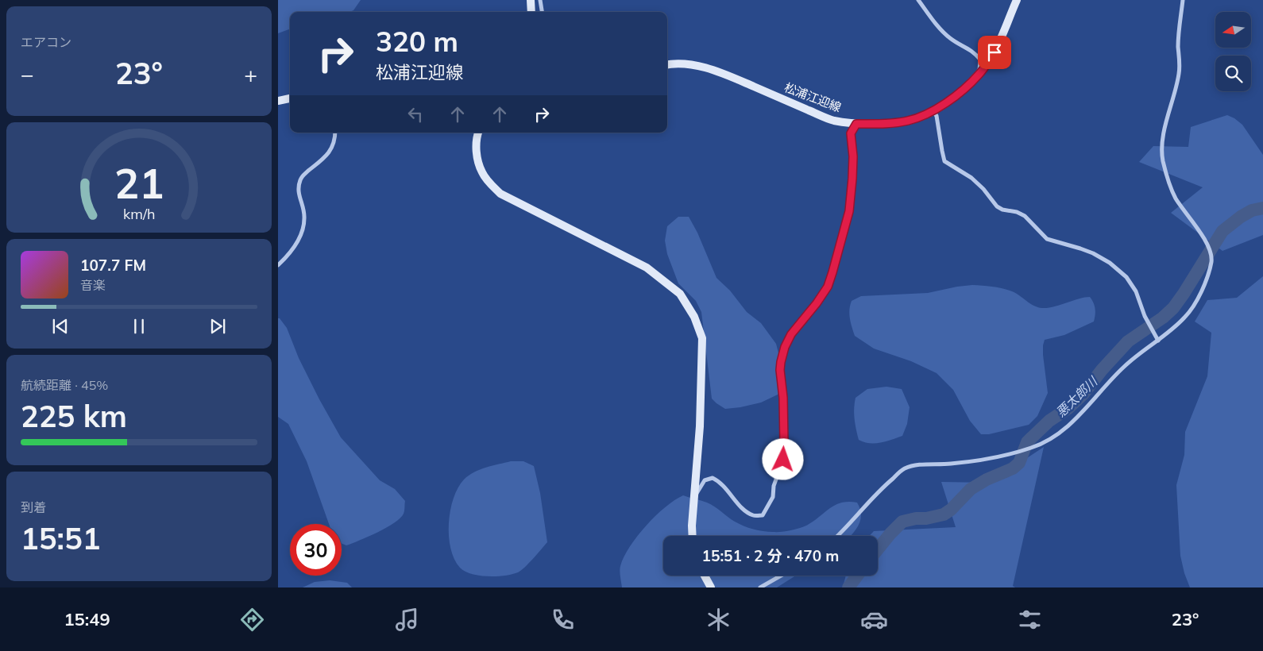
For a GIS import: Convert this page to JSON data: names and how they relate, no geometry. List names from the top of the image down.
{
  "streets": {
    "street": ["松浦江迎線"]
  },
  "water": ["悪太郎川"],
  "north": "left",
  "page": {
    "tile": [
      "エアコン",
      ["航続距離 · 45%", "225 km"],
      ["到着", "15:51"]
    ],
    "turn": ["320 m", "松浦江迎線"],
    "heat": ["−", "23°", "+"],
    "song": ["107.7 FM", "音楽"],
    "limit": "30",
    "trip": "15:51 · 2 分 · 470 m",
    "tabs": ["15:49", "23°"],
    "gauge": ["21", "km/h"]
  }
}
